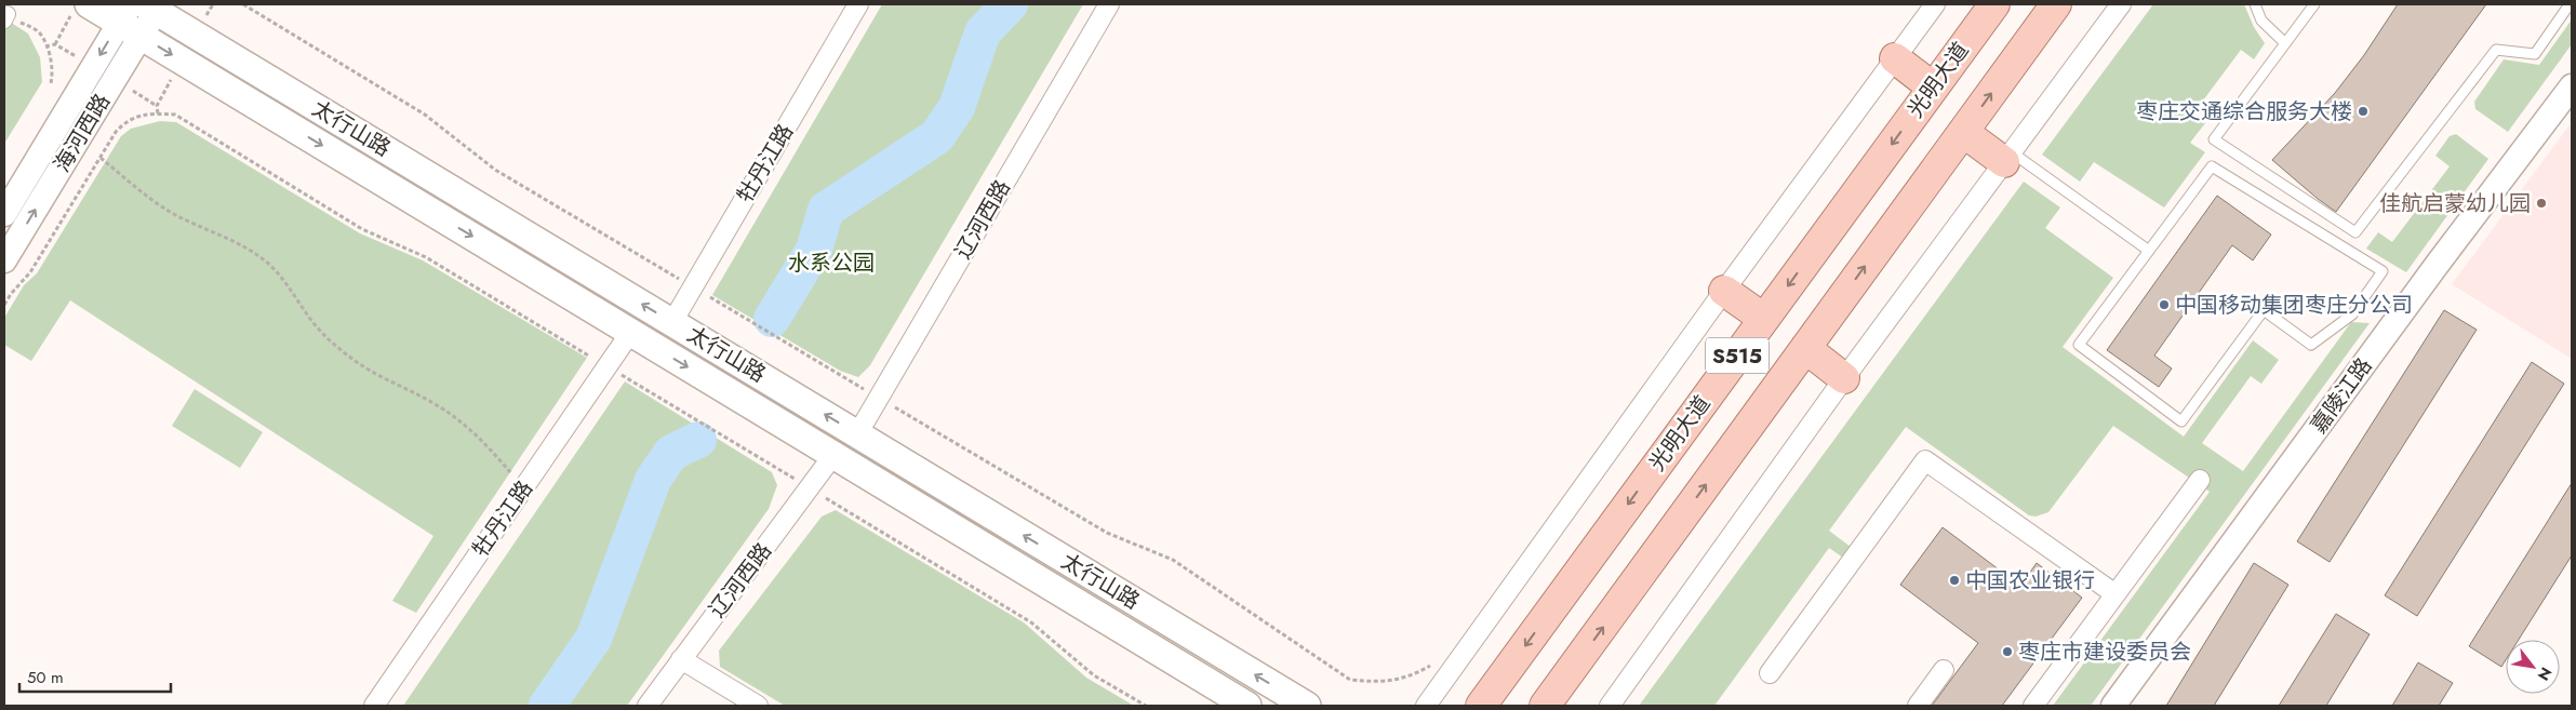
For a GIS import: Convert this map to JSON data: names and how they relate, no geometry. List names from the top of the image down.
{
  "streets": {
    "main road": ["光明大道", "太行山路", "S515"],
    "street": [
      "海河西路",
      "牡丹江路",
      "辽河西路",
      "嘉陵江路"
    ]
  },
  "crossings": [
    ["太行山路", "海河西路"],
    ["太行山路", "牡丹江路"],
    ["太行山路", "辽河西路"]
  ],
  "parks": ["水系公园"],
  "places": [
    "枣庄交通综合服务大楼",
    "佳航启蒙幼儿园",
    "中国移动集团枣庄分公司",
    "中国农业银行",
    "枣庄市建设委员会"
  ],
  "scale_bar": "50 m",
  "north": "bottom right"
}
